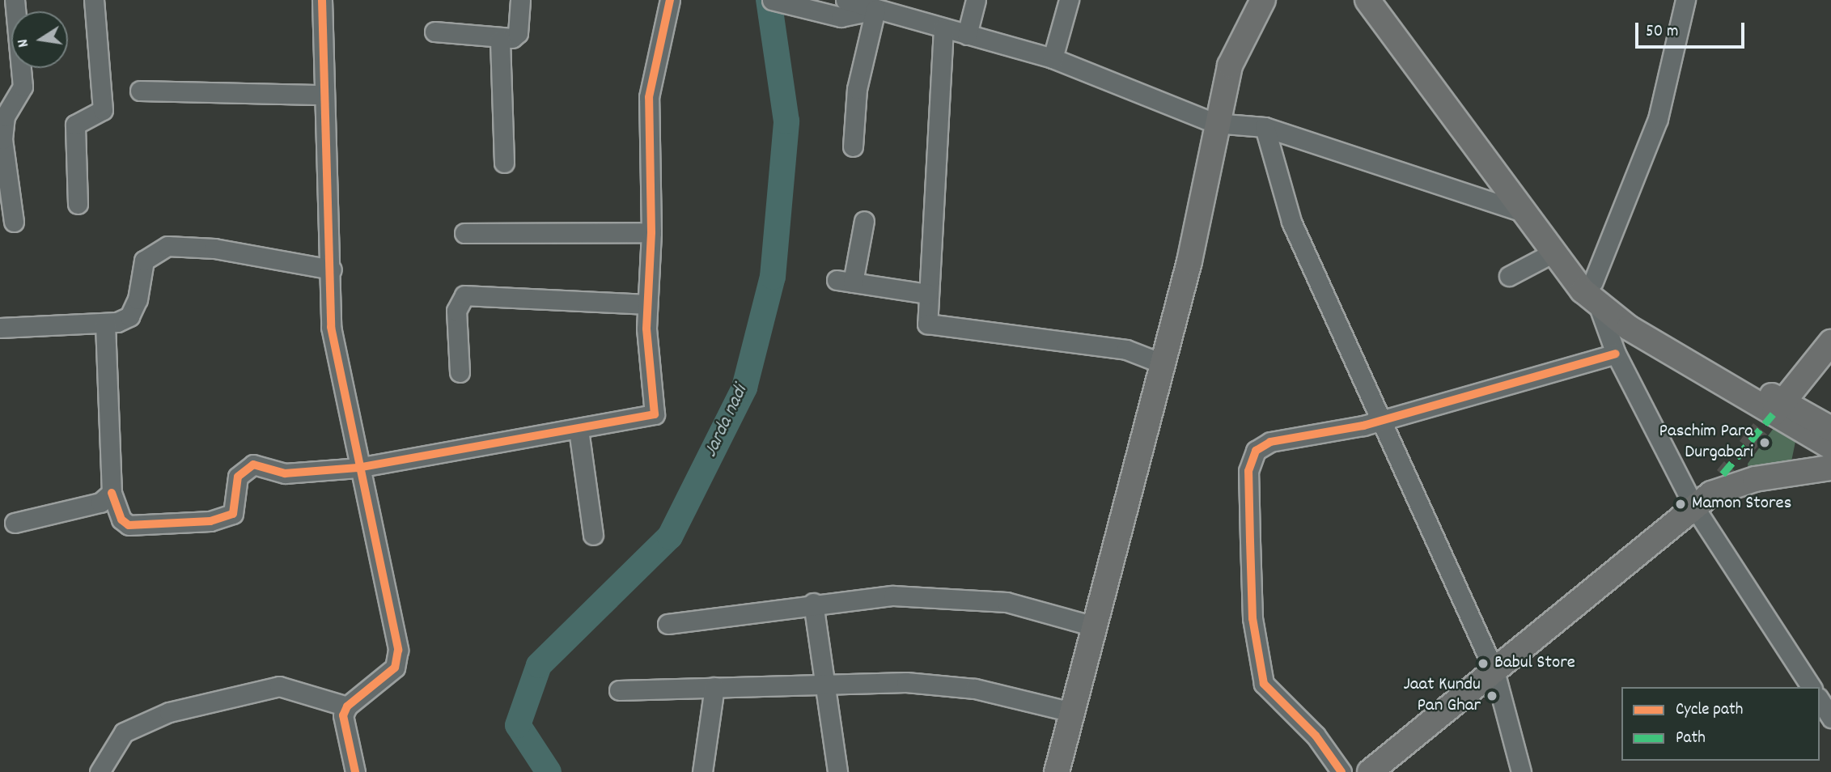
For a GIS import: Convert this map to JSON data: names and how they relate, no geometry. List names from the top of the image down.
{
  "water": ["Jarda nadi"],
  "places": [
    "Paschim Para Durgabari",
    "Mamon Stores",
    "Babul Store",
    "Jaat Kundu Pan Ghar"
  ],
  "legend": ["Cycle path", "Path"],
  "scale_bar": "50 m",
  "north": "left"
}
